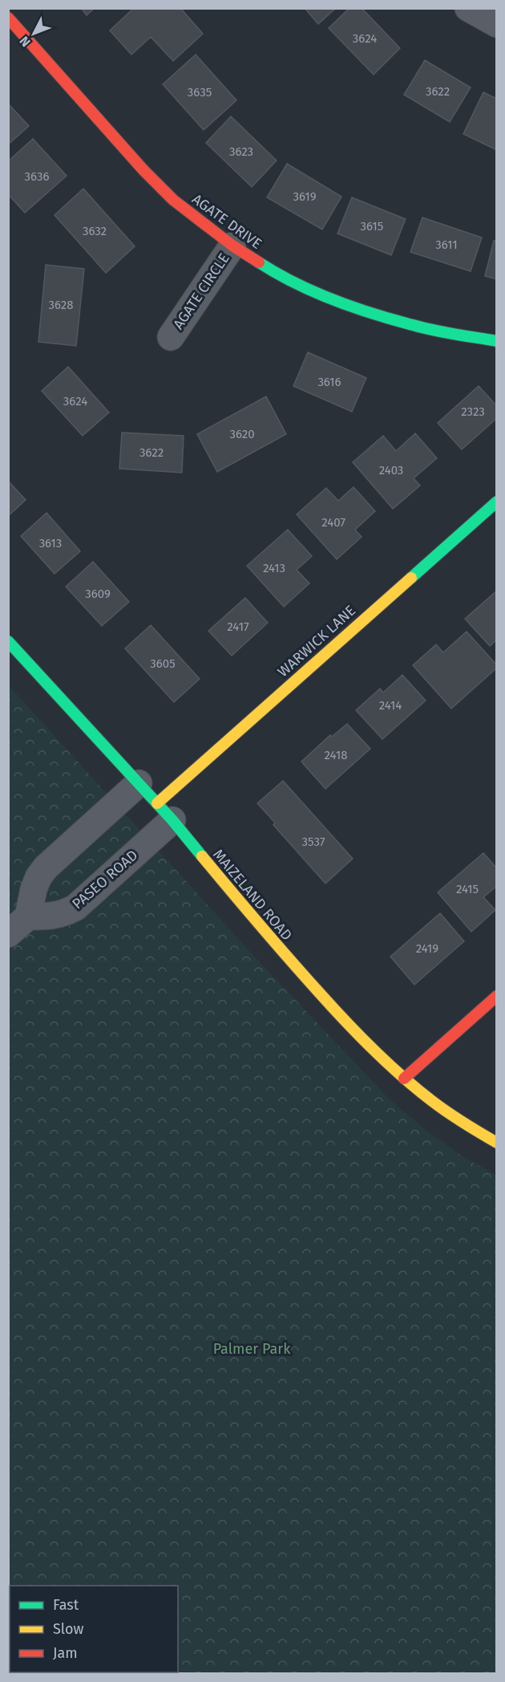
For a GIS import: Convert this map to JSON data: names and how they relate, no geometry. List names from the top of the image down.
{
  "streets": {
    "street": [
      "AGATE DRIVE",
      "AGATE CIRCLE",
      "WARWICK LANE",
      "PASEO ROAD",
      "MAIZELAND ROAD"
    ]
  },
  "crossings": [
    ["AGATE DRIVE", "AGATE CIRCLE"],
    ["WARWICK LANE", "PASEO ROAD"],
    ["WARWICK LANE", "MAIZELAND ROAD"],
    ["PASEO ROAD", "MAIZELAND ROAD"]
  ],
  "parks": ["Palmer Park"],
  "house_numbers": [
    "3624",
    "3622",
    "3635",
    "3623",
    "3636",
    "3619",
    "3615",
    "3632",
    "3611",
    "3628",
    "3616",
    "3624",
    "2323",
    "3620",
    "3622",
    "2403",
    "2407",
    "3613",
    "2413",
    "3609",
    "2417",
    "3605",
    "2414",
    "2418",
    "3537",
    "2415",
    "2419"
  ],
  "legend": ["Fast", "Slow", "Jam"],
  "north": "bottom left"
}
